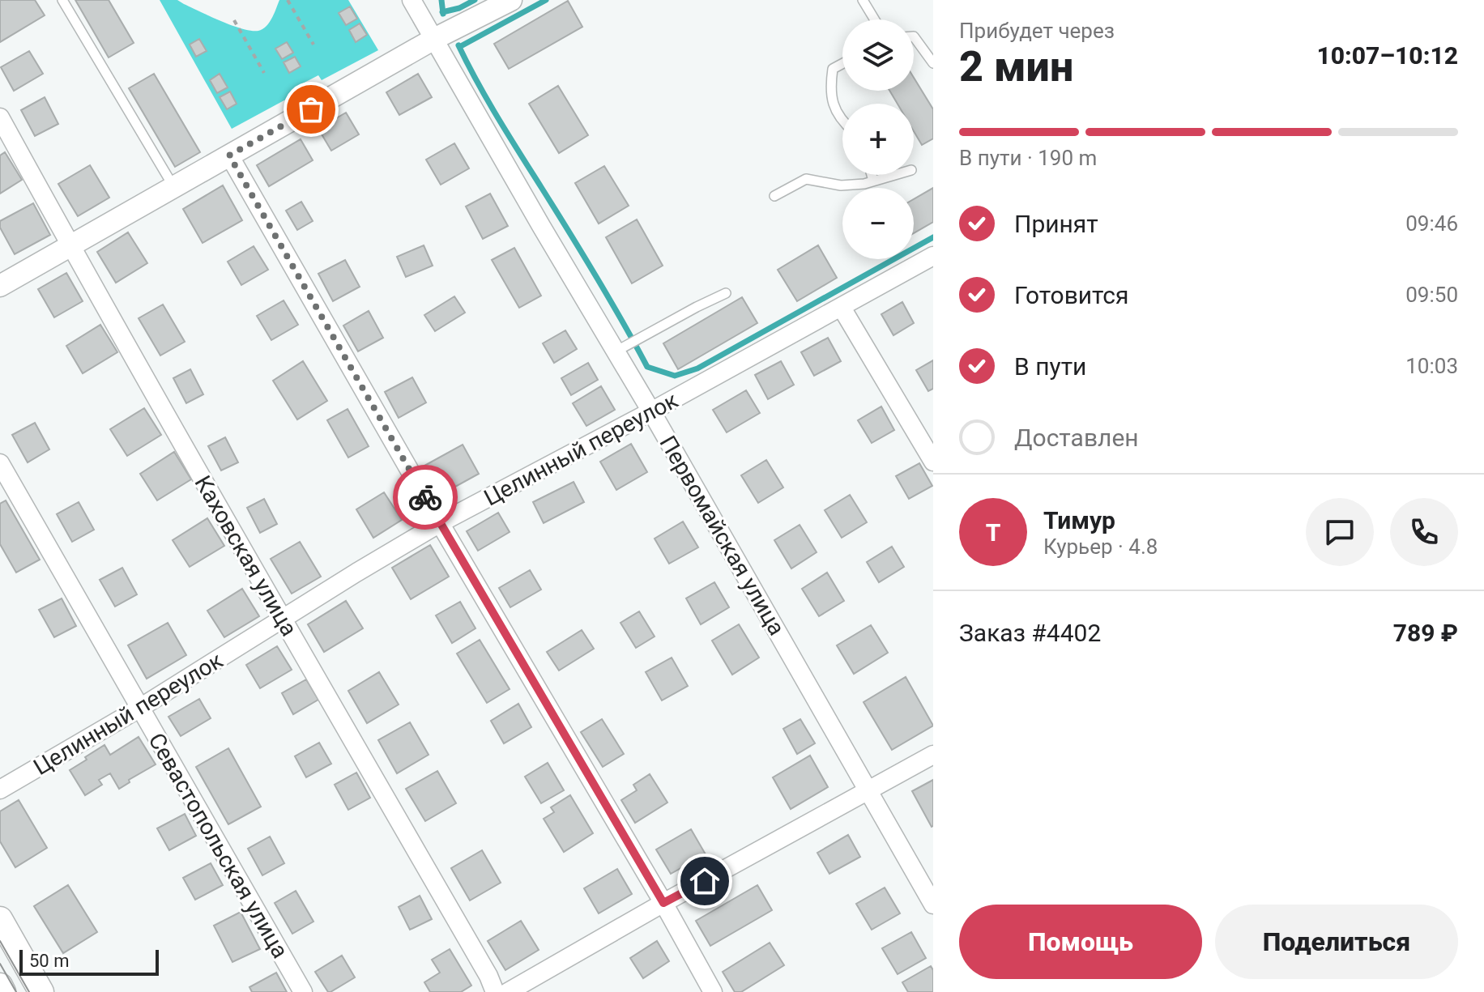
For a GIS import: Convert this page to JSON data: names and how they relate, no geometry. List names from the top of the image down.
{
  "streets": {
    "street": [
      "Целинный переулок",
      "Первомайская улица",
      "Каховская улица",
      "Севастопольская улица"
    ]
  },
  "crossings": [
    ["Целинный переулок", "Первомайская улица"],
    ["Целинный переулок", "Каховская улица"],
    ["Целинный переулок", "Севастопольская улица"]
  ],
  "scale_bar": "50 m",
  "page": {
    "heading": ["2 мин", "Прибудет через", "10:07–10:12"],
    "panel": [
      "Тимур",
      "Курьер · 4.8",
      "Заказ #4402",
      "789 ₽"
    ],
    "map_buttons": ["+", "−"],
    "bar": "В пути · 190 m",
    "list": [
      ["Принят", "09:46"],
      ["Готовится", "09:50"],
      ["В пути", "10:03"],
      "Доставлен"
    ],
    "round": "Т",
    "buttons": ["Помощь", "Поделиться"],
    "scale": "50 m"
  }
}
